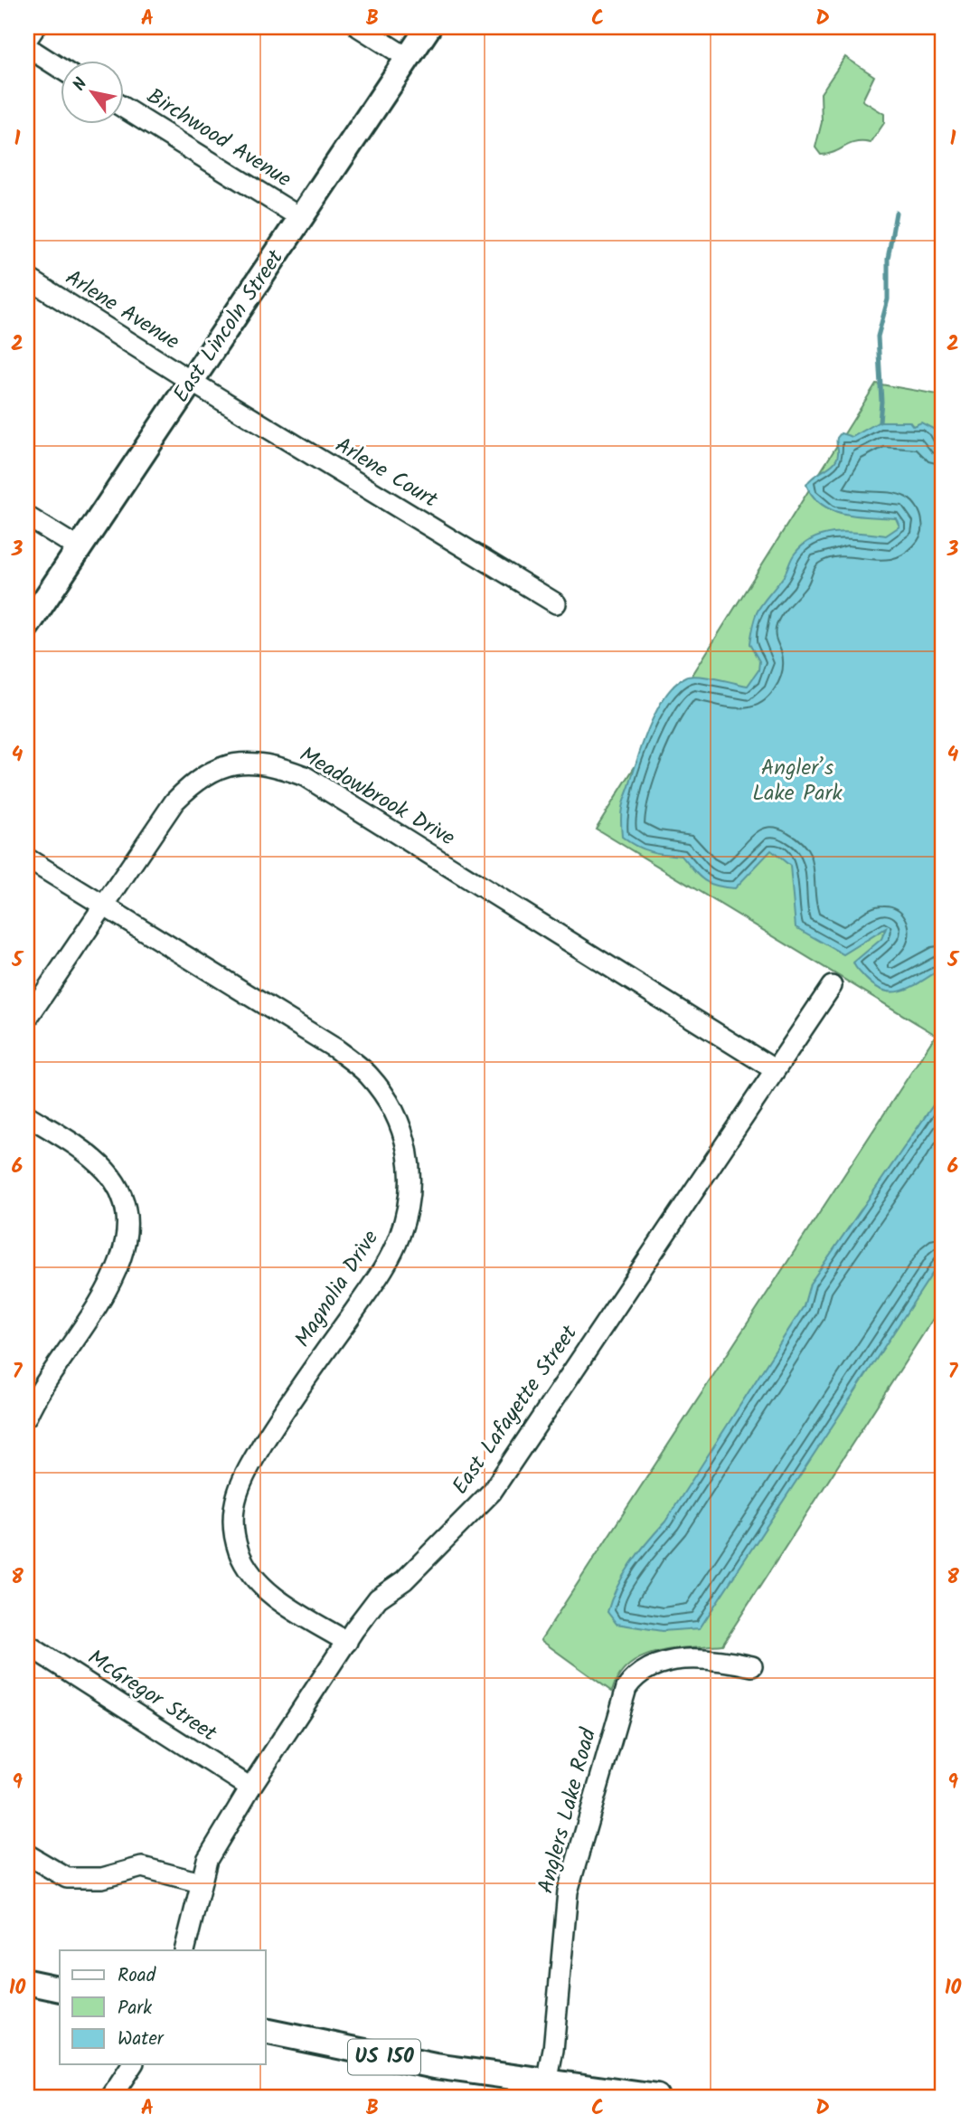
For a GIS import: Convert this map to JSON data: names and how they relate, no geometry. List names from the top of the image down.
{
  "streets": {
    "main road": ["East Lincoln Street", "US 150"],
    "street": [
      "Birchwood Avenue",
      "Arlene Avenue",
      "Arlene Court",
      "Meadowbrook Drive",
      "Magnolia Drive",
      "East Lafayette Street",
      "McGregor Street",
      "Anglers Lake Road"
    ]
  },
  "crossings": [
    ["Birchwood Avenue", "East Lincoln Street"],
    ["Arlene Avenue", "East Lincoln Street"],
    ["Arlene Avenue", "Arlene Court"],
    ["East Lincoln Street", "Arlene Court"],
    ["Meadowbrook Drive", "Magnolia Drive"],
    ["Meadowbrook Drive", "East Lafayette Street"],
    ["Magnolia Drive", "East Lafayette Street"],
    ["East Lafayette Street", "McGregor Street"],
    ["Anglers Lake Road", "US 150"]
  ],
  "parks": ["Angler’s Lake Park"],
  "legend": ["Road", "Park", "Water"],
  "north": "top left",
  "grid": {
    "columns": [
      "A",
      "B",
      "C",
      "D"
    ],
    "rows": [
      "1",
      "2",
      "3",
      "4",
      "5",
      "6",
      "7",
      "8",
      "9",
      "10"
    ]
  }
}
